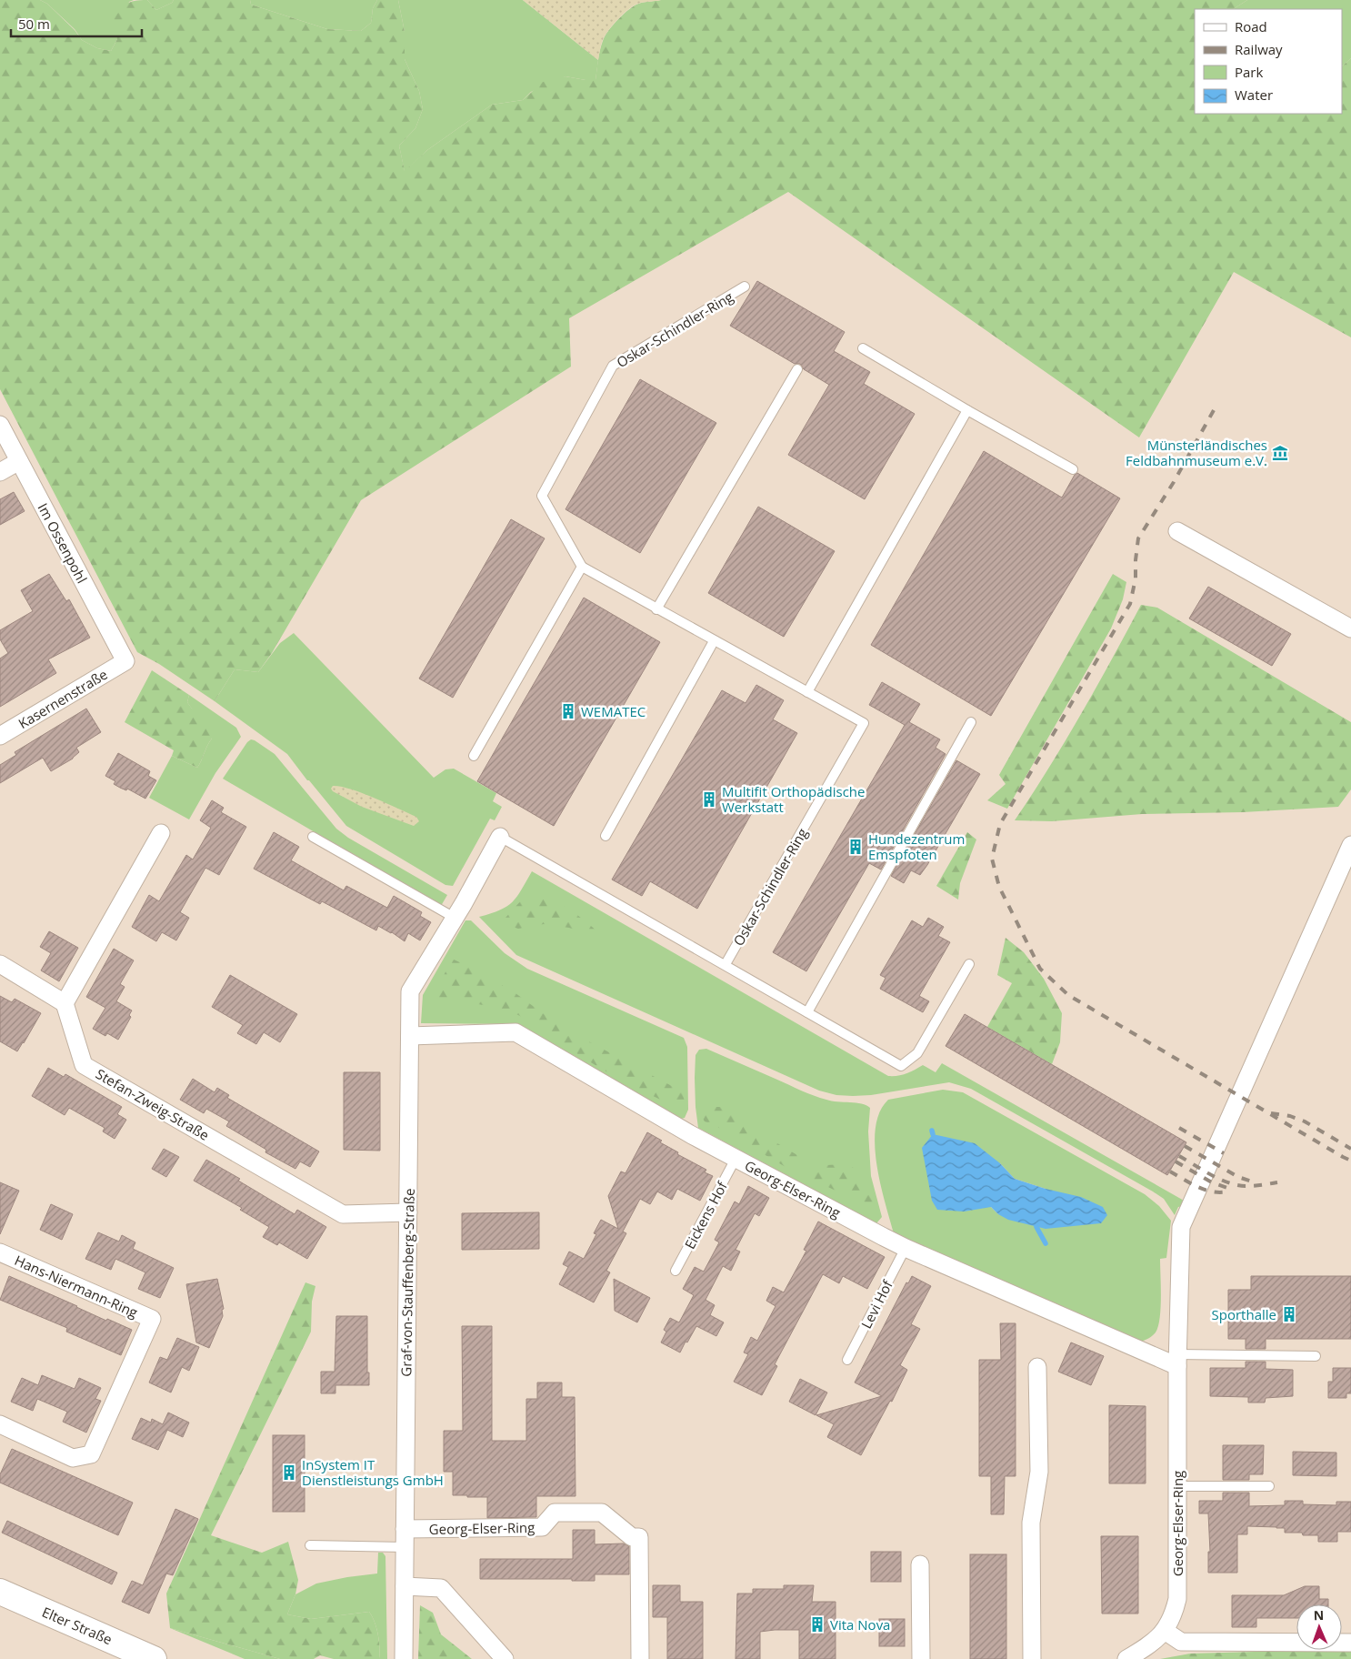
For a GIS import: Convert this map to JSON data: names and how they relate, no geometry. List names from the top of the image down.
{
  "streets": {
    "main road": ["Elter Straße"],
    "street": [
      "Im Ossenpohl",
      "Kasernenstraße",
      "Stefan-Zweig-Straße",
      "Georg-Elser-Ring",
      "Graf-von-Stauffenberg-Straße",
      "Hans-Niermann-Ring"
    ],
    "lane": ["Oskar-Schindler-Ring", "Eickens Hof", "Levi Hof"]
  },
  "crossings": [
    ["Im Ossenpohl", "Kasernenstraße"],
    ["Stefan-Zweig-Straße", "Graf-von-Stauffenberg-Straße"],
    ["Georg-Elser-Ring", "Eickens Hof"],
    ["Georg-Elser-Ring", "Graf-von-Stauffenberg-Straße"],
    ["Georg-Elser-Ring", "Levi Hof"]
  ],
  "places": {
    "museum": ["Münsterländisches Feldbahnmuseum e.V."],
    "building": [
      "WEMATEC",
      "Multifit Orthopädische Werkstatt",
      "Hundezentrum Emspfoten",
      "Sporthalle",
      "InSystem IT Dienstleistungs GmbH",
      "Vita Nova"
    ]
  },
  "legend": [
    "Road",
    "Railway",
    "Park",
    "Water"
  ],
  "scale_bar": "50 m",
  "north": "top"
}
